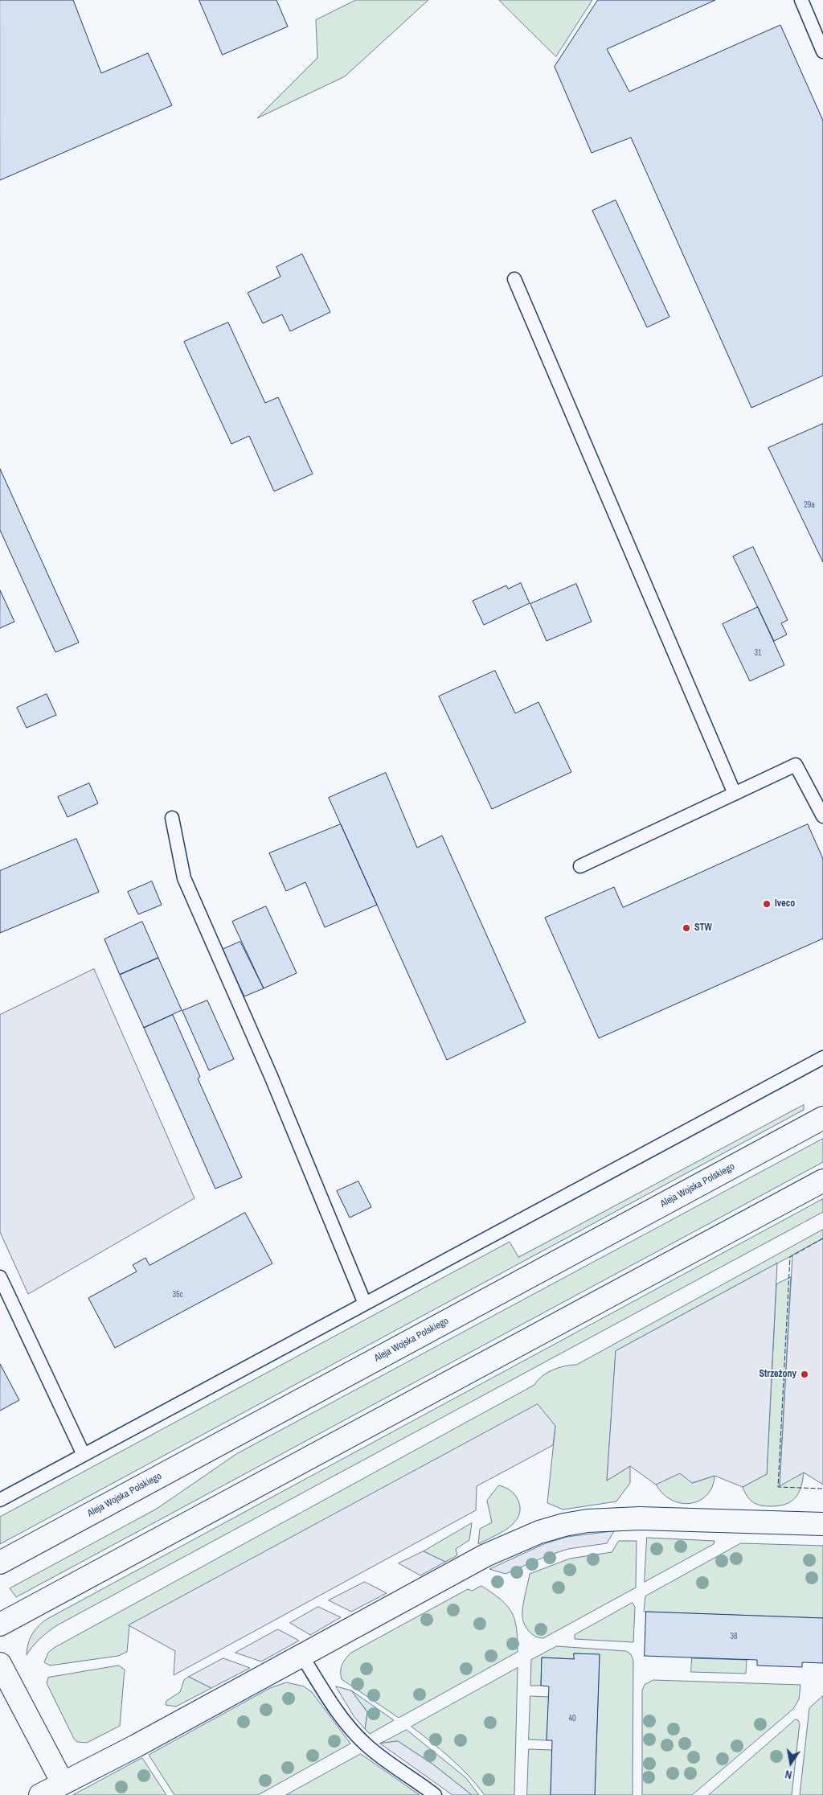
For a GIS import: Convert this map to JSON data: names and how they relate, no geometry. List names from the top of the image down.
{
  "streets": {
    "main road": ["Aleja Wojska Polskiego"]
  },
  "places": ["Iveco", "STW", "Strzeżony"],
  "house_numbers": [
    "29a",
    "31",
    "35c",
    "38",
    "40"
  ],
  "north": "bottom"
}
